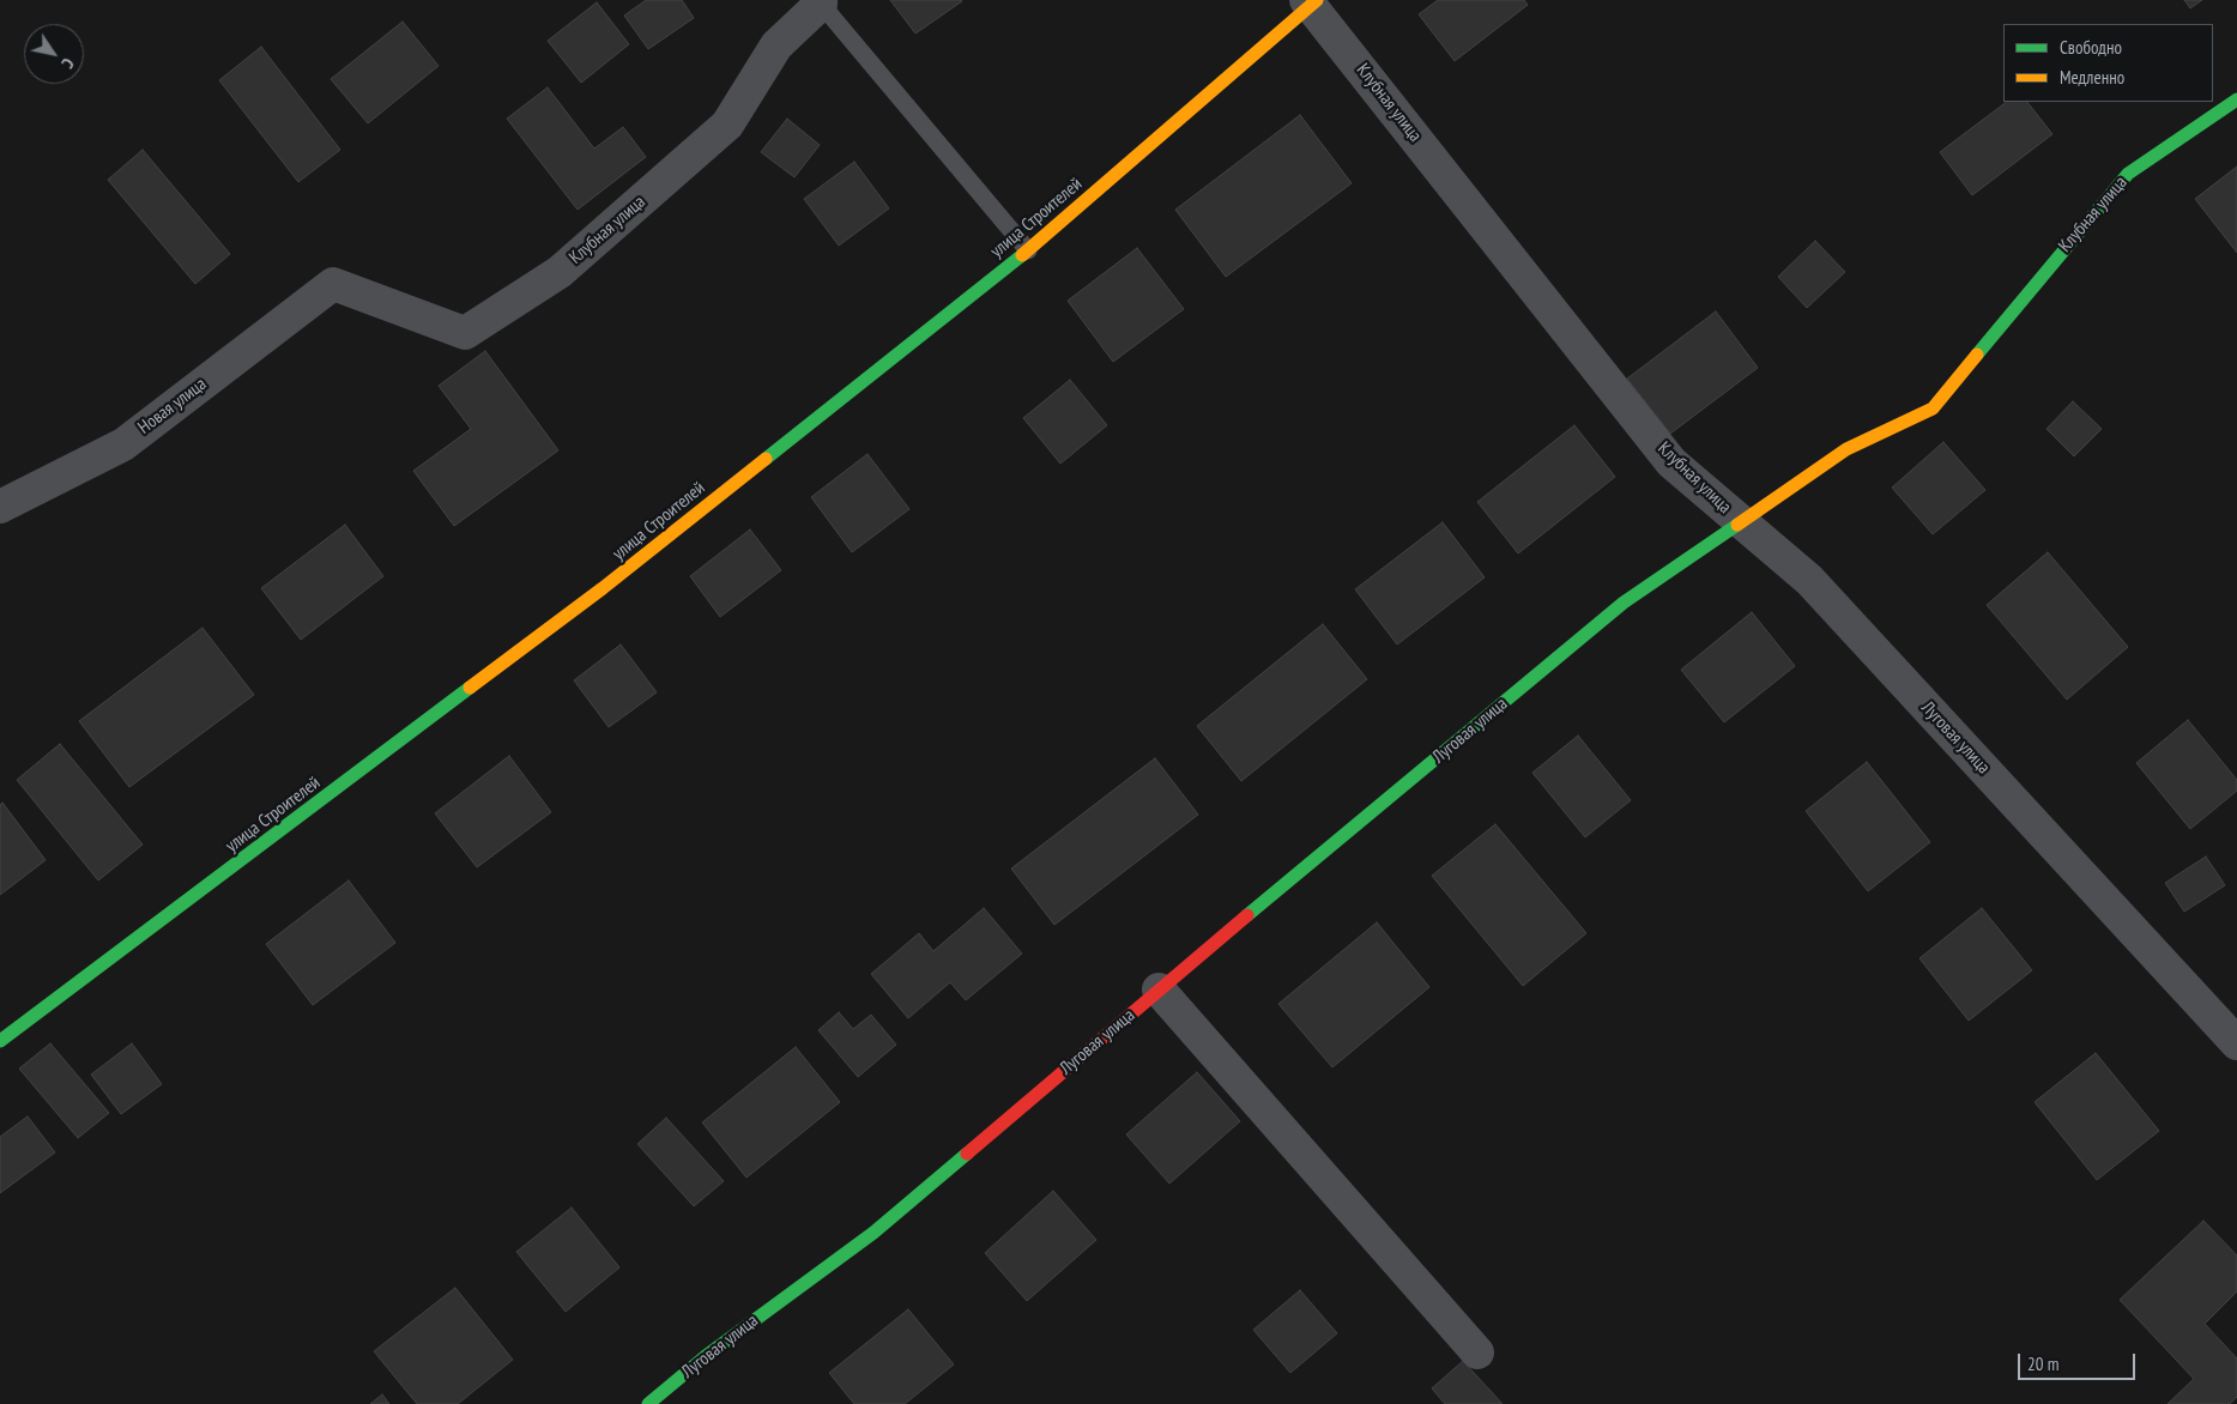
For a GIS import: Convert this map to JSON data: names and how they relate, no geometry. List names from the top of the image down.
{
  "streets": {
    "street": [
      "Клубная улица",
      "улица Строителей",
      "Новая улица",
      "Луговая улица"
    ]
  },
  "crossings": [
    ["Клубная улица", "улица Строителей"],
    ["Клубная улица", "Новая улица"],
    ["Клубная улица", "Луговая улица"]
  ],
  "legend": ["Свободно", "Медленно"],
  "scale_bar": "20 m",
  "north": "bottom right"
}
